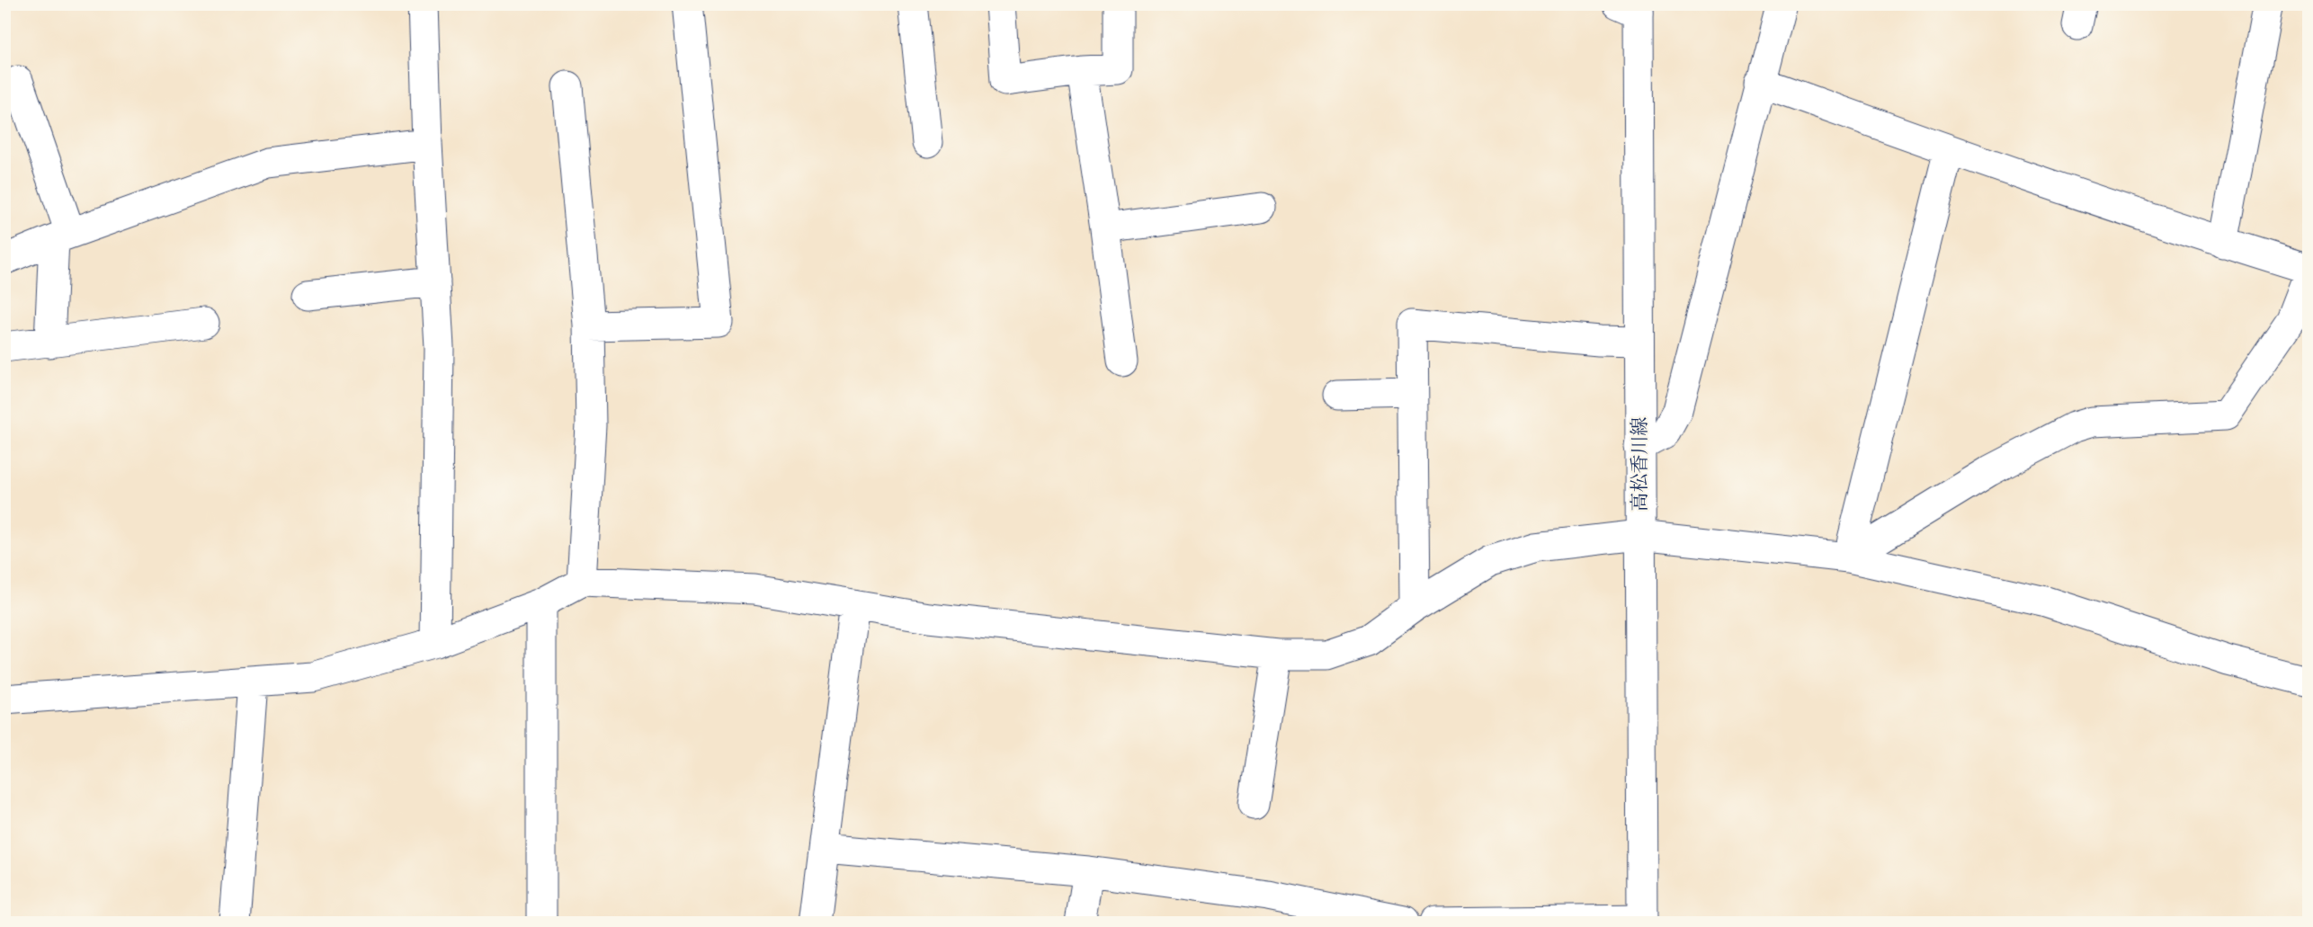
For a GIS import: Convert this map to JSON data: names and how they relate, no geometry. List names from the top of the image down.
{
  "streets": {
    "street": ["高松香川線"]
  }
}
